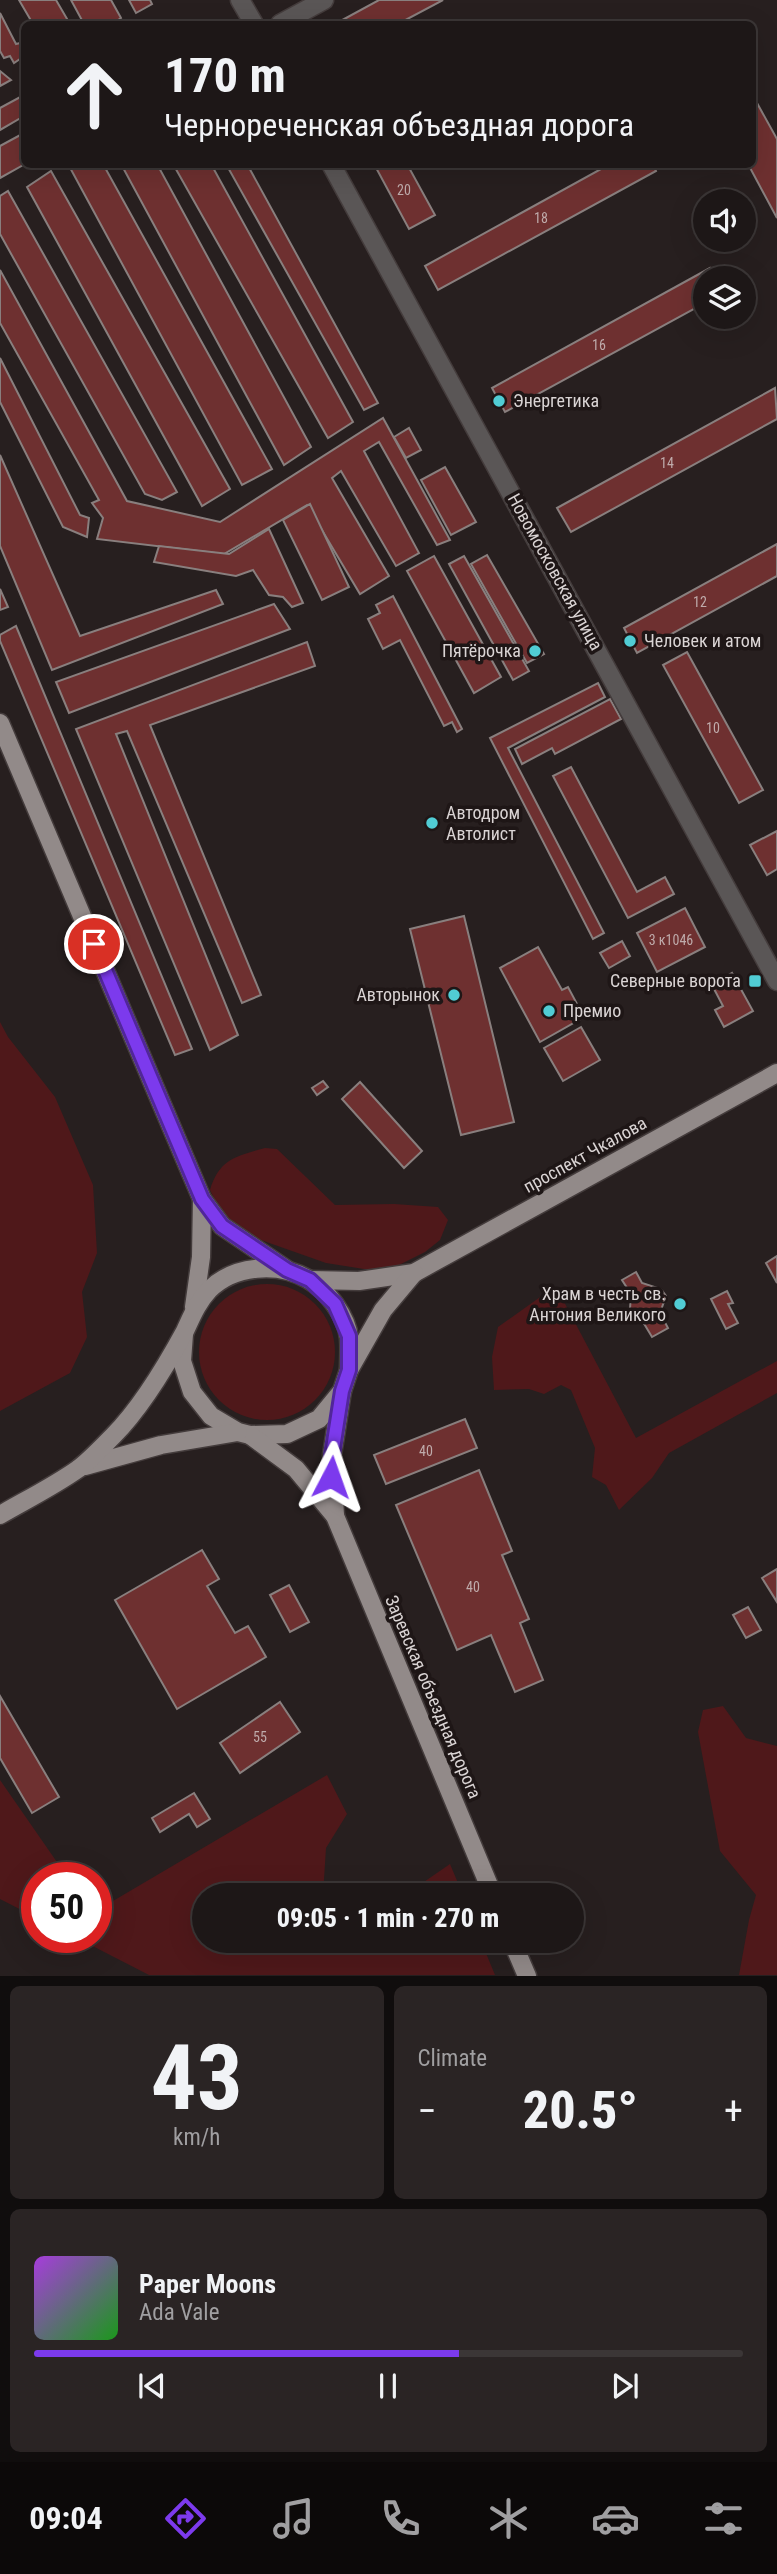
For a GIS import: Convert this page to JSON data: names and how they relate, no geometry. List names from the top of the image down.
{
  "streets": {
    "main road": ["проспект Чкалова", "Заревская объездная дорога"],
    "street": ["Новомосковская улица"]
  },
  "places": {
    "other": [
      "Энергетика",
      "Человек и атом",
      "Пятёрочка",
      "Автодром Автолист",
      "Авторынок",
      "Премио",
      "Храм в честь св. Антония Великого"
    ],
    "transit": ["Северные ворота"]
  },
  "house_numbers": [
    "20",
    "18",
    "16",
    "14",
    "12",
    "10",
    "3 к1046",
    "40",
    "40",
    "55"
  ],
  "page": {
    "turn": ["170 m", "Чернореченская объездная дорога"],
    "limit": "50",
    "trip": "09:05 · 1 min · 270 m",
    "tile": [
      ["43", "km/h"],
      "Climate"
    ],
    "heat": ["−", "20.5°", "+"],
    "song": ["Paper Moons", "Ada Vale"],
    "tabs": "09:04"
  }
}
